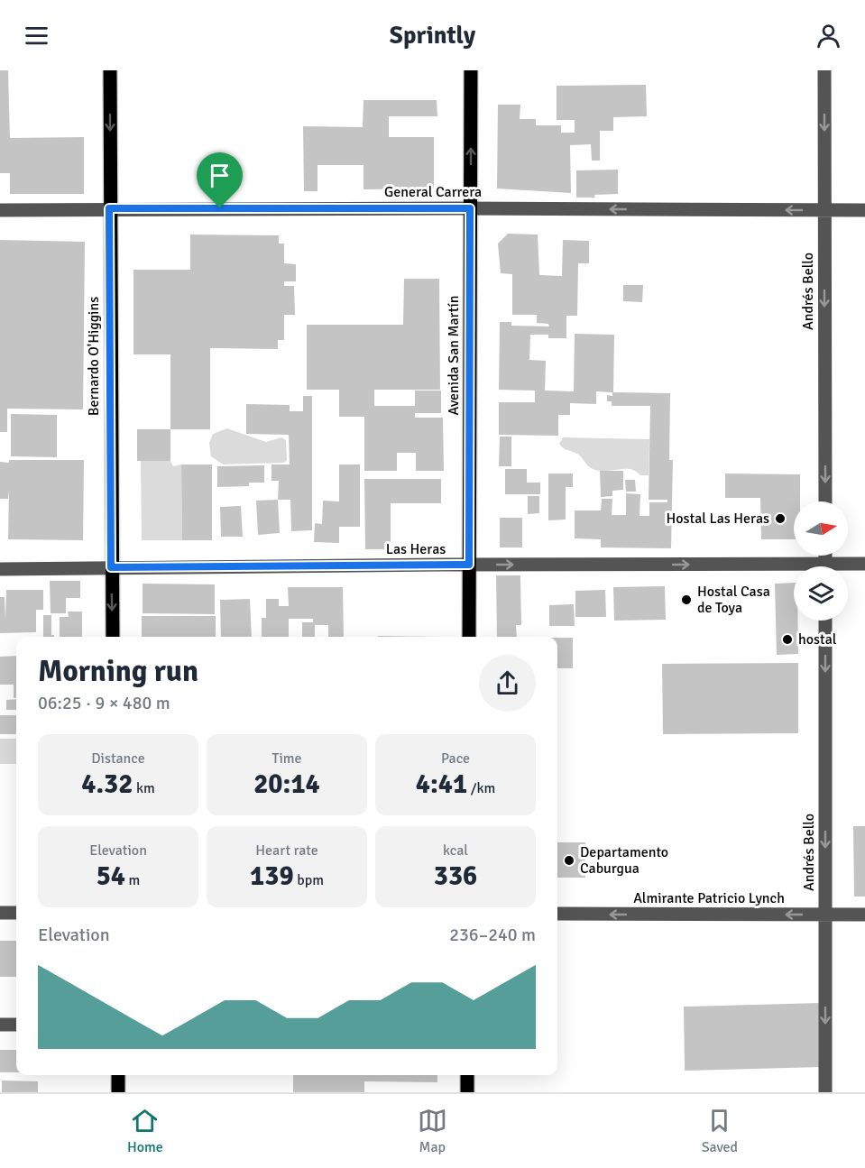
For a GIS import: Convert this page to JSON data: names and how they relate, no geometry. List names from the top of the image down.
{
  "streets": {
    "main road": ["Avenida San Martín", "Bernardo O'Higgins"],
    "street": [
      "General Carrera",
      "Andrés Bello",
      "Las Heras",
      "Almirante Patricio Lynch"
    ]
  },
  "crossings": [
    ["General Carrera", "Andrés Bello"],
    ["General Carrera", "Avenida San Martín"],
    ["General Carrera", "Bernardo O'Higgins"],
    ["Andrés Bello", "Almirante Patricio Lynch"],
    ["Avenida San Martín", "Las Heras"],
    ["Bernardo O'Higgins", "Las Heras"]
  ],
  "one_way": [
    "General Carrera",
    "Andrés Bello",
    "Bernardo O'Higgins",
    "Las Heras",
    "Almirante Patricio Lynch"
  ],
  "places": [
    "Hostal Las Heras",
    "Hostal Casa de Toya",
    "hostal",
    "Departamento Caburgua"
  ],
  "north": "right",
  "page": {
    "header": "Sprintly",
    "heading": ["Morning run", "06:25 · 9 × 480 m"],
    "stats": [
      ["Distance", "4.32 km"],
      ["Time", "20:14"],
      ["Pace", "4:41 /km"],
      ["Elevation", "54 m"],
      ["Heart rate", "139 bpm"],
      ["kcal", "336"]
    ],
    "chart": ["Elevation", "236–240 m"],
    "tabs": ["Home", "Map", "Saved"]
  }
}
